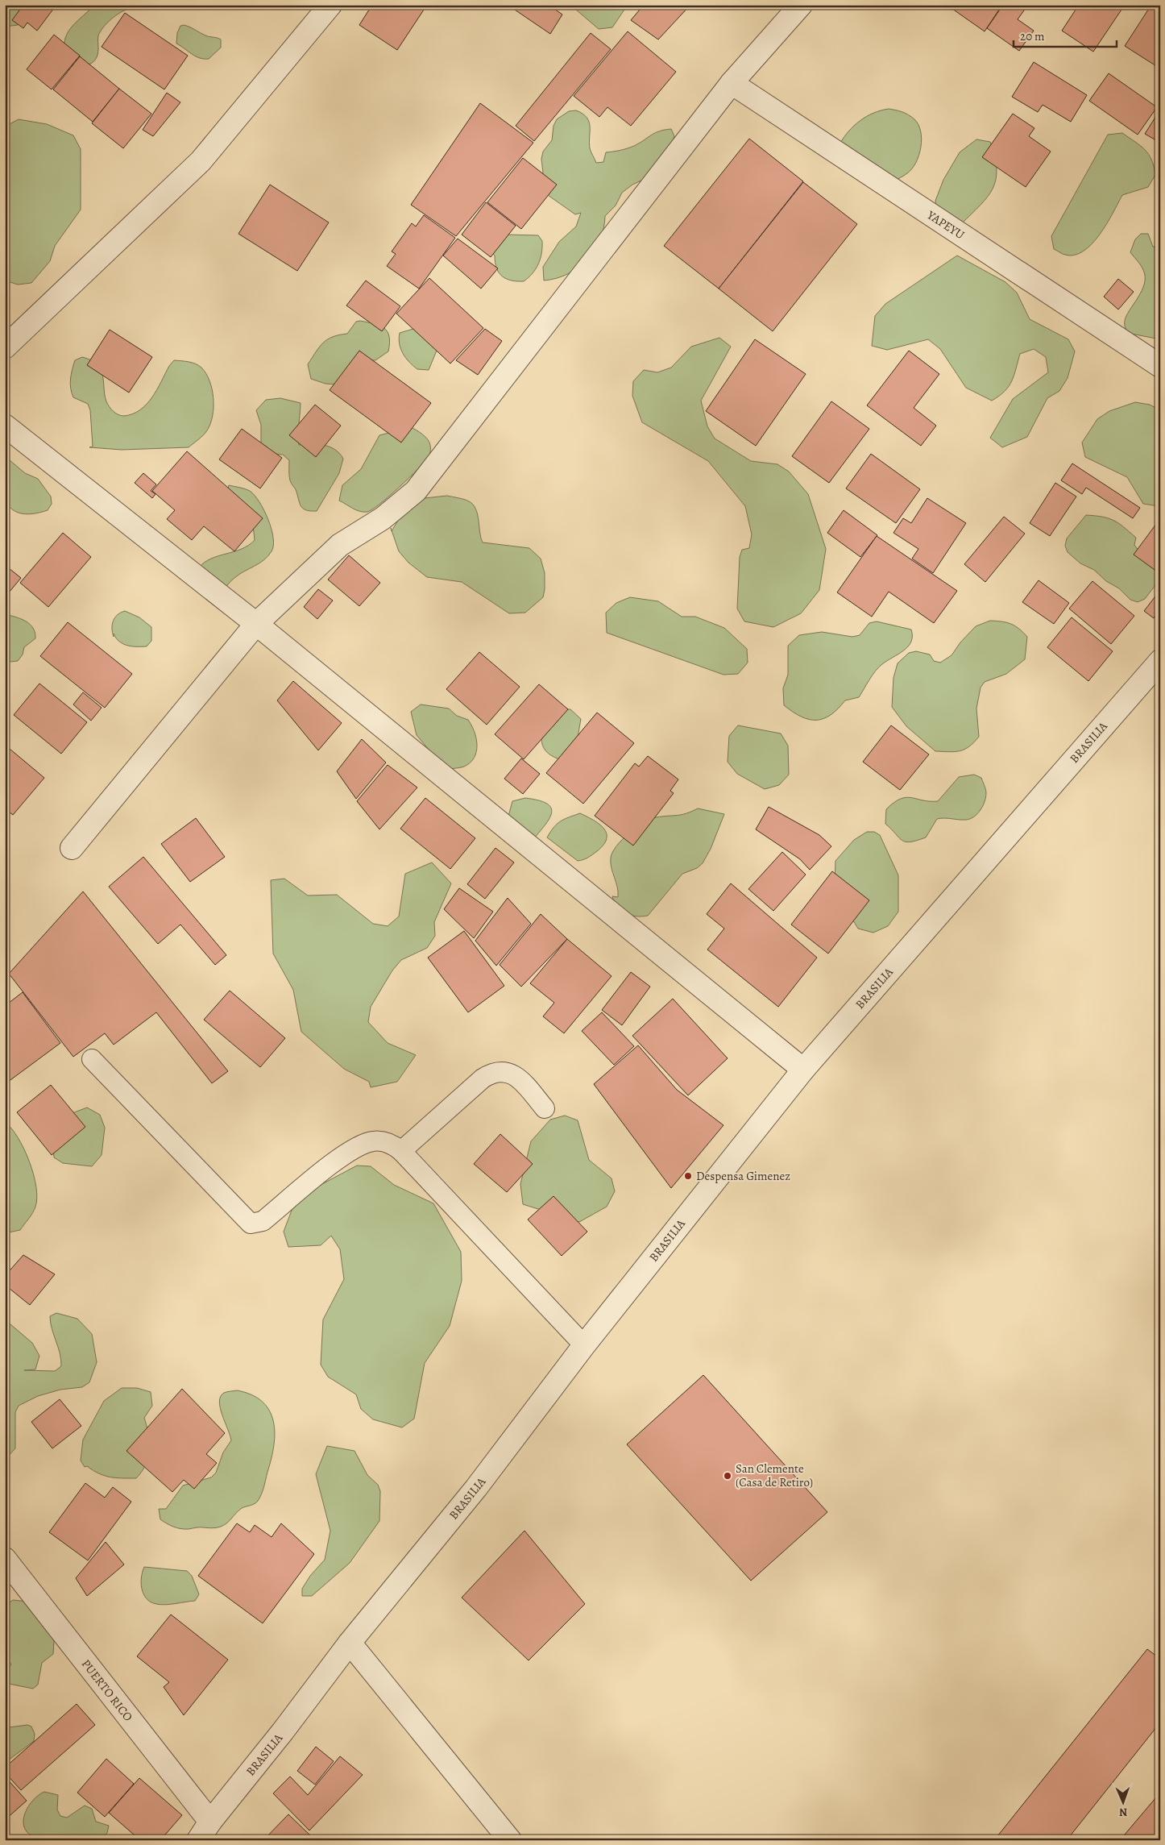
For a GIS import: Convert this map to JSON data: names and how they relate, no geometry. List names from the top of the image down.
{
  "streets": {
    "street": ["YAPEYU", "BRASILIA", "PUERTO RICO"]
  },
  "crossings": [
    ["BRASILIA", "PUERTO RICO"]
  ],
  "places": ["Despensa Gimenez", "San Clemente (Casa de Retiro)"],
  "scale_bar": "20 m",
  "north": "bottom"
}
